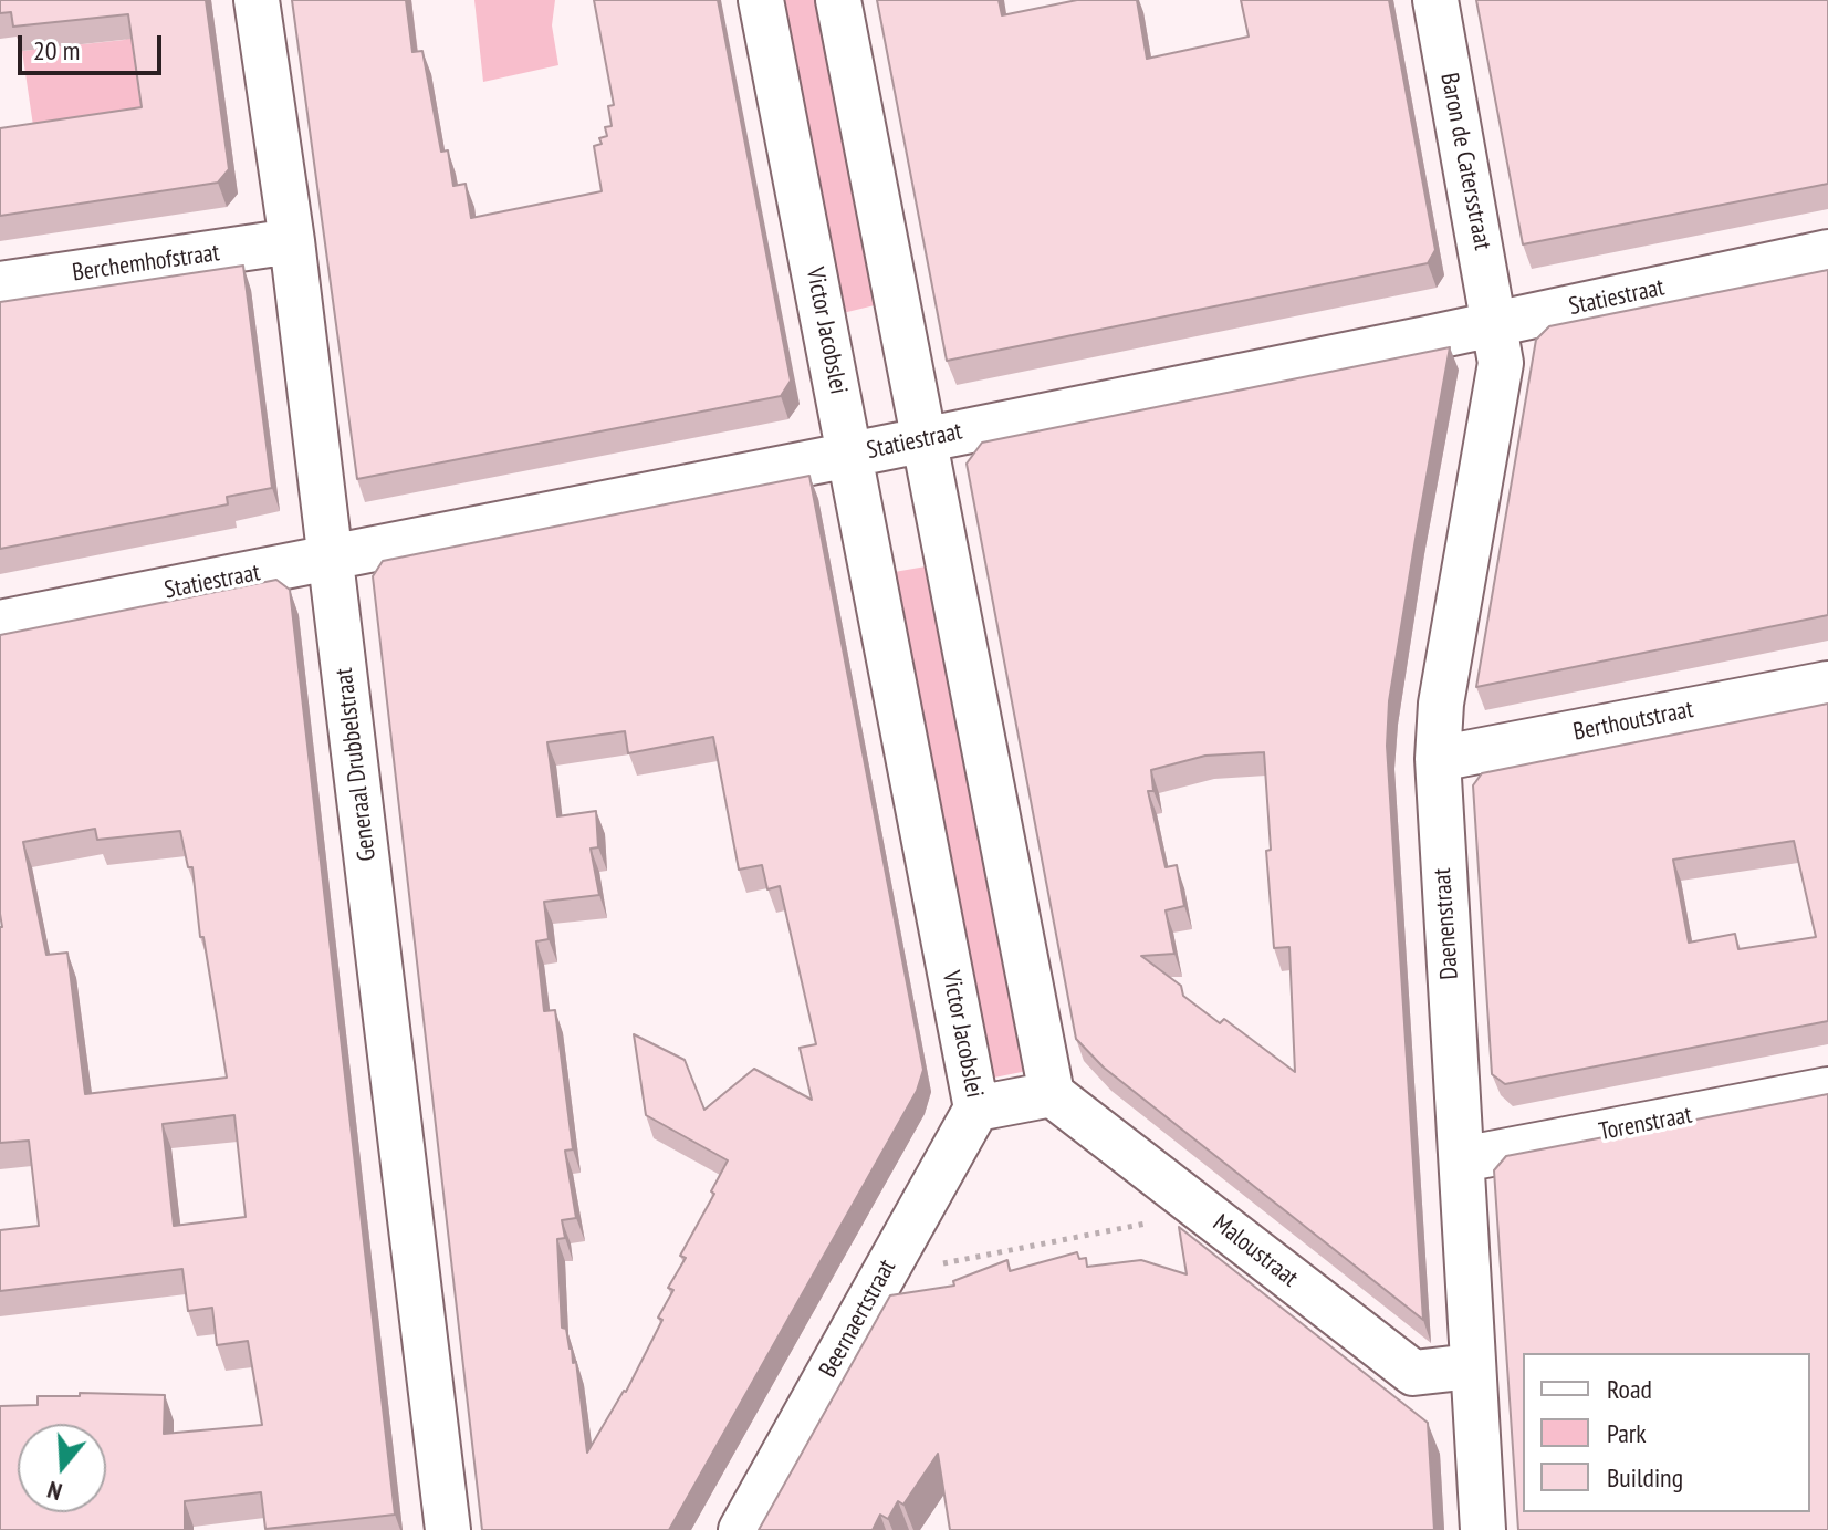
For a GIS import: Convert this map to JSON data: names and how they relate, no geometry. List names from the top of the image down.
{
  "streets": {
    "street": [
      "Baron de Catersstraat",
      "Berchemhofstraat",
      "Statiestraat",
      "Victor Jacobslei",
      "Berthoutstraat",
      "Generaal Drubbelstraat",
      "Daenenstraat",
      "Torenstraat",
      "Maloustraat",
      "Beernaertstraat"
    ]
  },
  "crossings": [
    ["Baron de Catersstraat", "Statiestraat"],
    ["Baron de Catersstraat", "Daenenstraat"],
    ["Berchemhofstraat", "Generaal Drubbelstraat"],
    ["Statiestraat", "Victor Jacobslei"],
    ["Statiestraat", "Generaal Drubbelstraat"],
    ["Statiestraat", "Daenenstraat"],
    ["Victor Jacobslei", "Maloustraat"],
    ["Victor Jacobslei", "Beernaertstraat"],
    ["Berthoutstraat", "Daenenstraat"],
    ["Daenenstraat", "Torenstraat"],
    ["Daenenstraat", "Maloustraat"]
  ],
  "legend": ["Road", "Park", "Building"],
  "scale_bar": "20 m",
  "north": "bottom"
}
